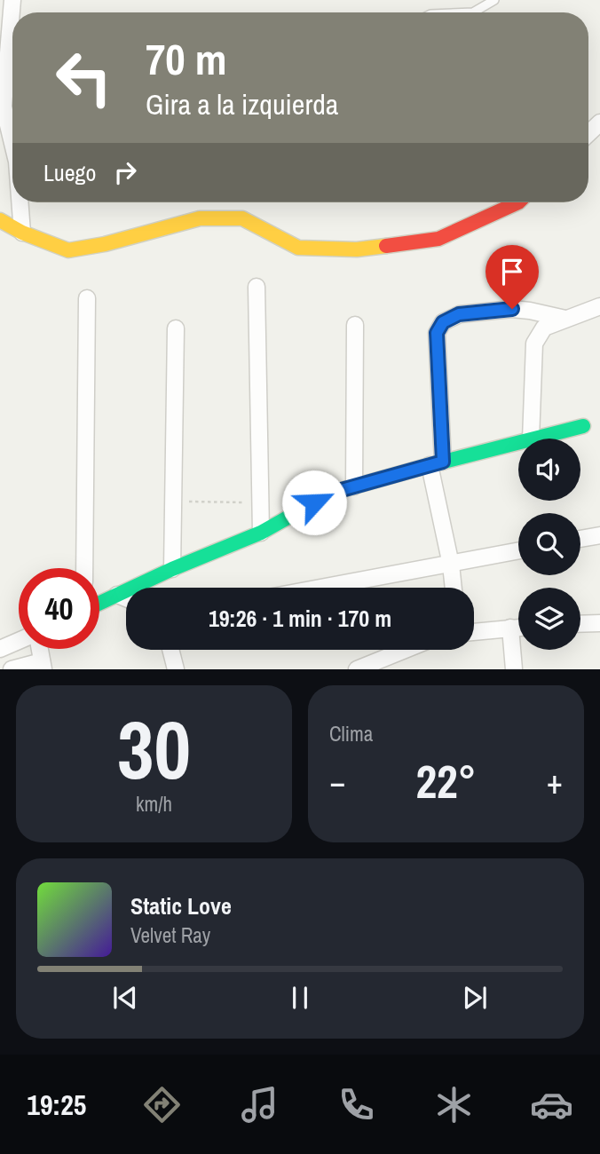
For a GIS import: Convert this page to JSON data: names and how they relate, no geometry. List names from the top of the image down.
{
  "page": {
    "turn": ["70 m", "Gira a la izquierda"],
    "then": "Luego",
    "limit": "40",
    "trip": "19:26 · 1 min · 170 m",
    "tile": [
      ["30", "km/h"],
      "Clima"
    ],
    "heat": ["−", "22°", "+"],
    "song": ["Static Love", "Velvet Ray"],
    "tabs": "19:25"
  }
}
